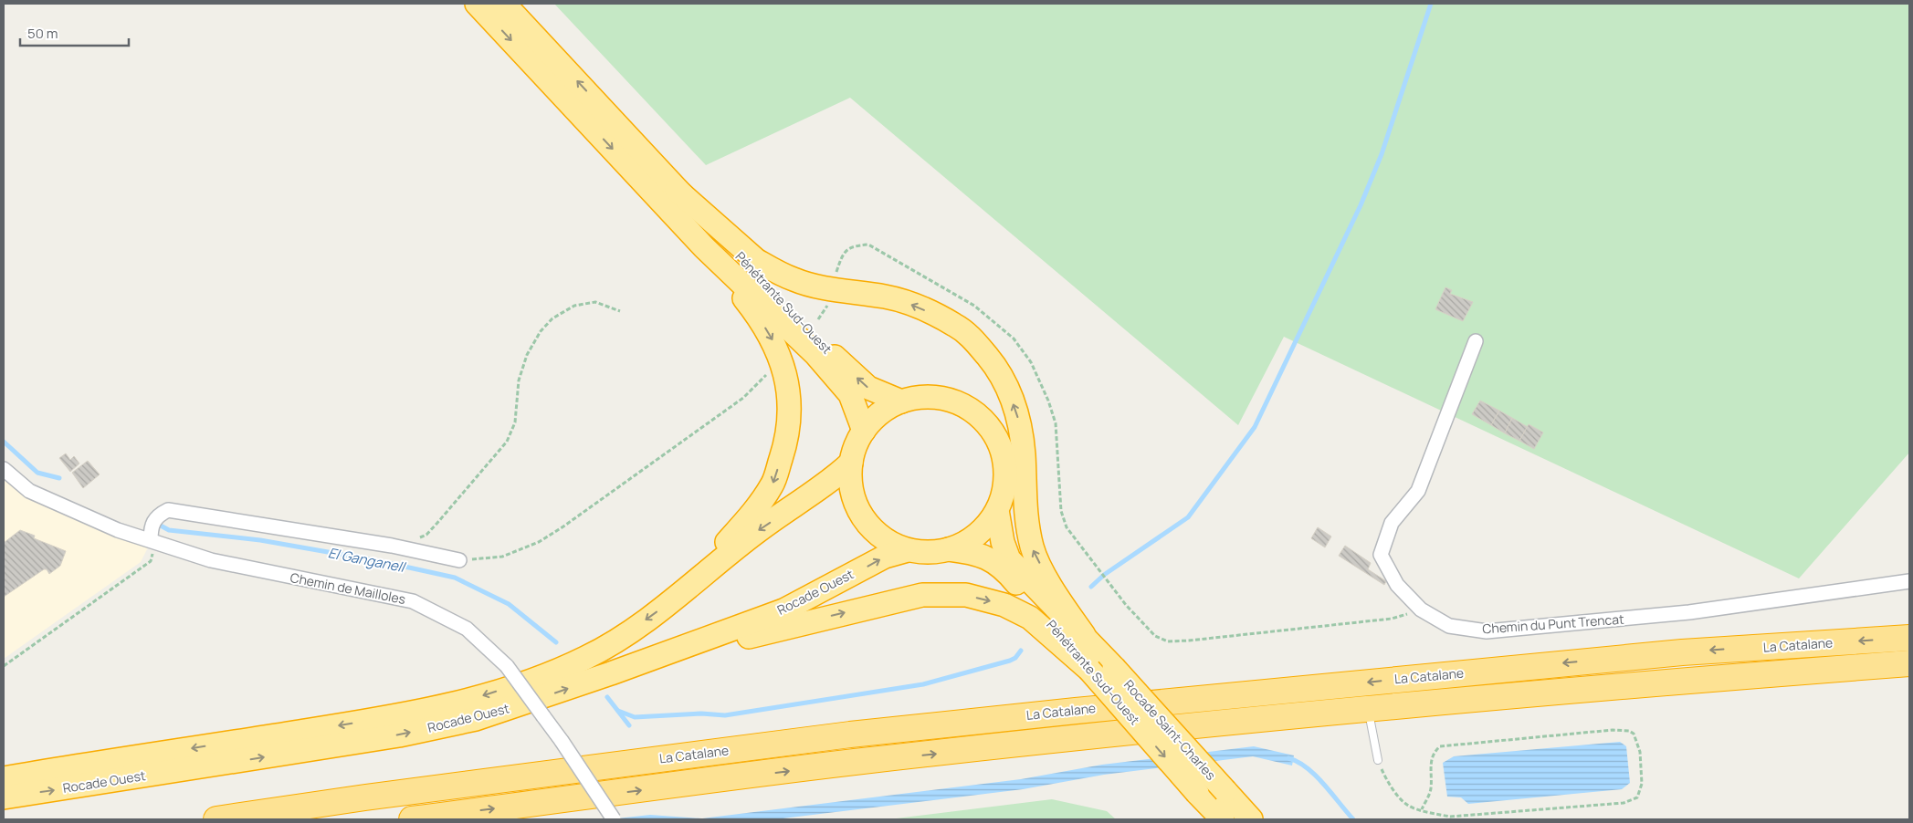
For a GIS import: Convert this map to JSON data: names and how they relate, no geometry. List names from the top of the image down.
{
  "streets": {
    "highway": [
      "Pénétrante Sud-Ouest",
      "Rocade Ouest",
      "La Catalane",
      "Rocade Saint-Charles"
    ],
    "street": ["Chemin de Mailloles", "Chemin du Punt Trencat"]
  },
  "crossings": [
    ["Pénétrante Sud-Ouest", "Rocade Ouest"],
    ["Pénétrante Sud-Ouest", "Rocade Saint-Charles"]
  ],
  "water": ["El Ganganell"],
  "scale_bar": "50 m"
}
